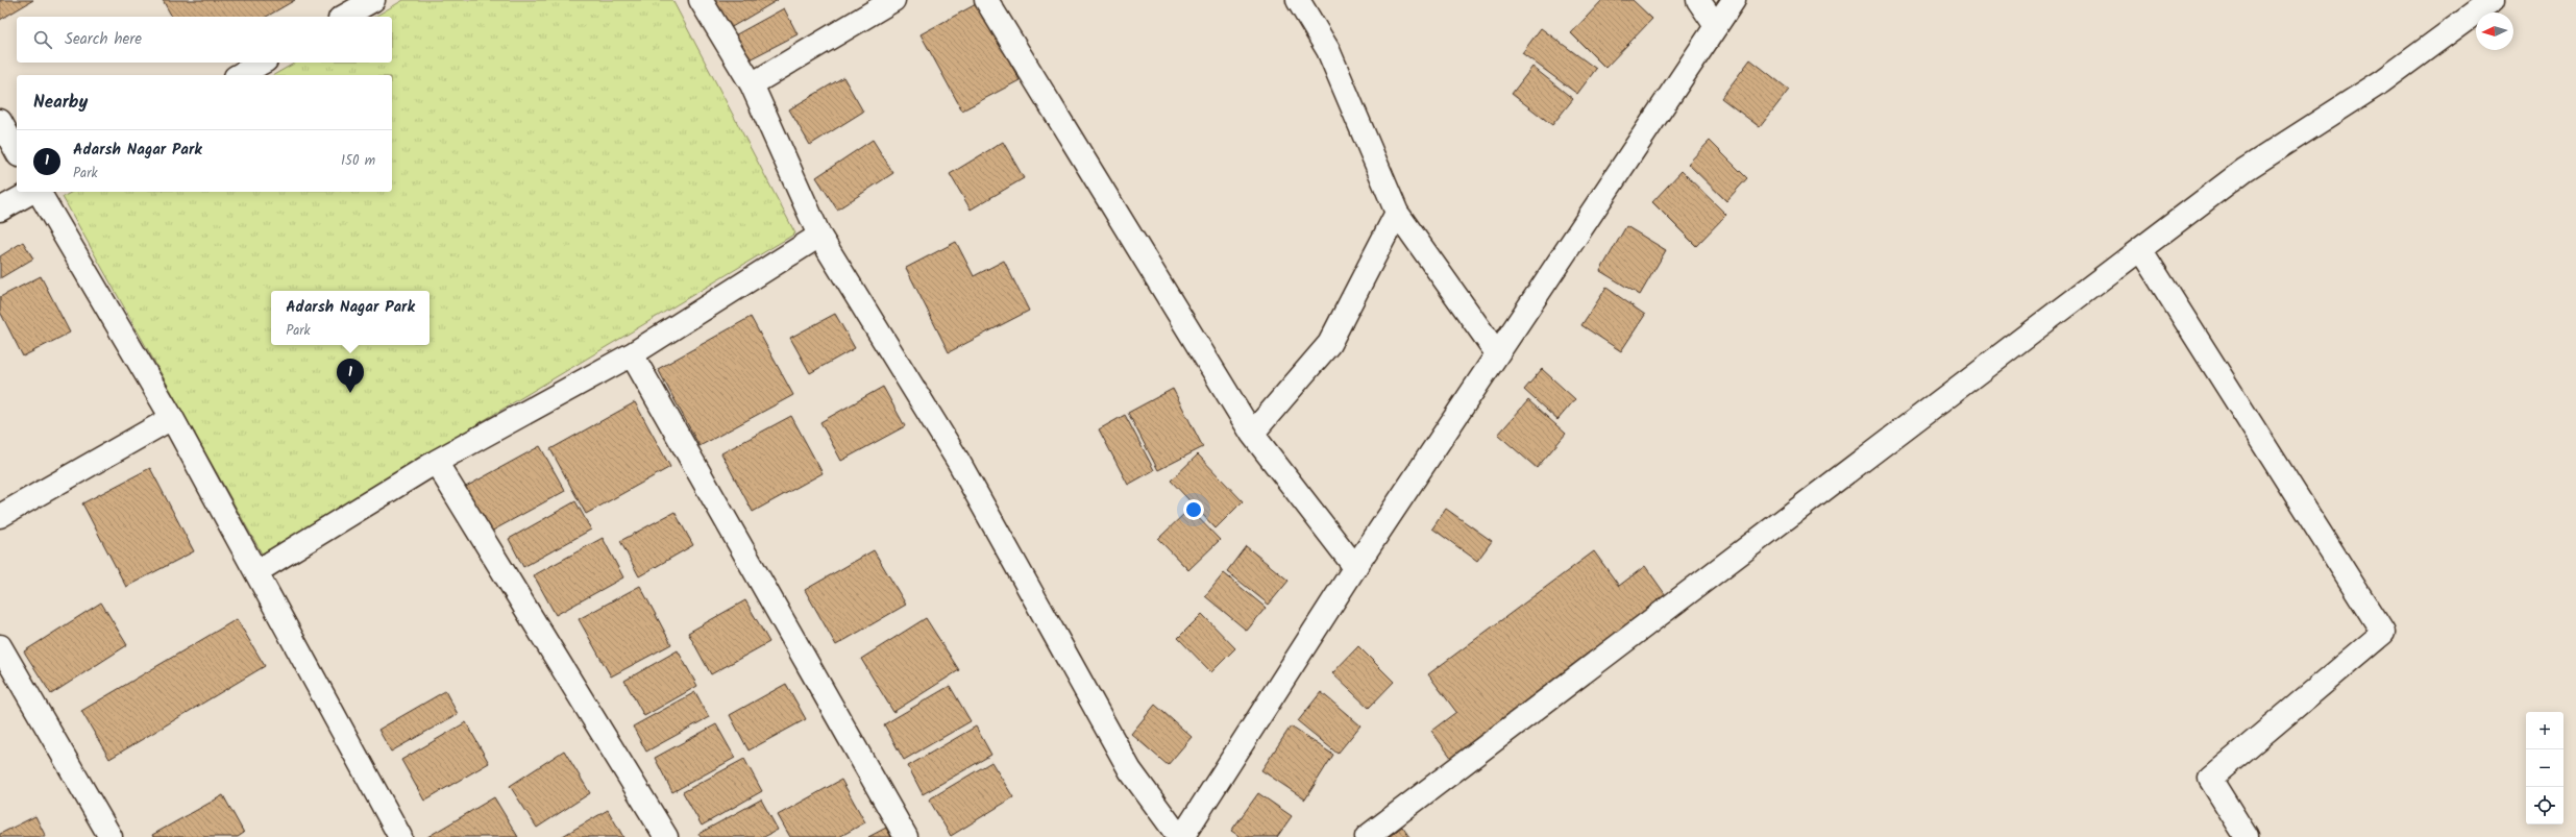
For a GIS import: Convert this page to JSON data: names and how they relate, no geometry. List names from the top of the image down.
{
  "north": "left",
  "page": {
    "search": "Search here",
    "heading": "Nearby",
    "list": [
      {
        "mark": "1",
        "name": "Adarsh Nagar Park",
        "note": "Park",
        "value": "150 m"
      }
    ],
    "popup": ["Adarsh Nagar Park", "Park"],
    "pins": "1",
    "map_buttons": ["+", "−"]
  }
}
